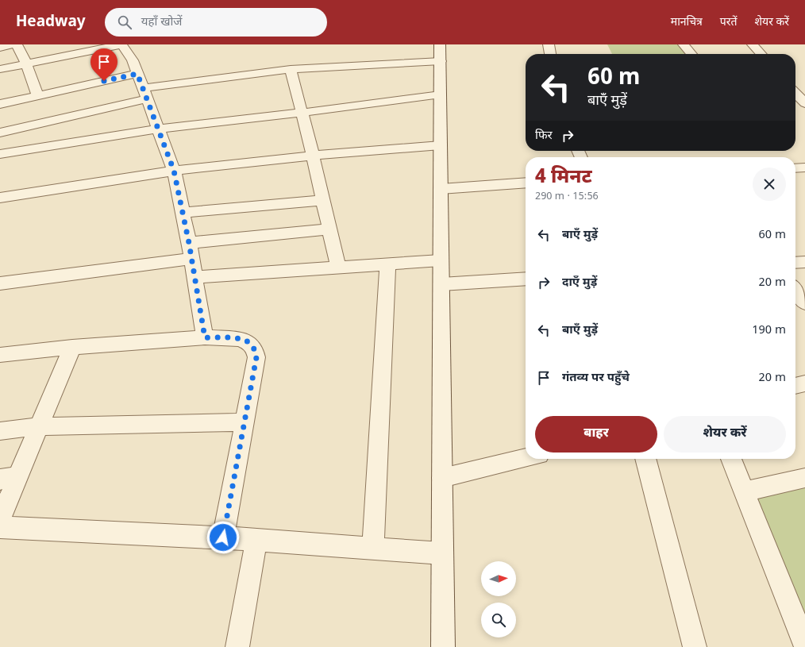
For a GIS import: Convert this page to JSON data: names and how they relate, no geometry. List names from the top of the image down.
{
  "north": "right",
  "page": {
    "header": "Headway",
    "search": "यहाँ खोजें",
    "nav": ["मानचित्र", "परतें", "शेयर करें"],
    "turn": ["60 m", "बाएँ मुड़ें"],
    "then": "फिर",
    "heading": ["4 मिनट", "290 m · 15:56"],
    "list": [
      {
        "name": "बाएँ मुड़ें",
        "value": "60 m"
      },
      {
        "name": "दाएँ मुड़ें",
        "value": "20 m"
      },
      {
        "name": "बाएँ मुड़ें",
        "value": "190 m"
      },
      {
        "name": "गंतव्य पर पहुँचे",
        "value": "20 m"
      }
    ],
    "buttons": ["बाहर", "शेयर करें"]
  }
}
